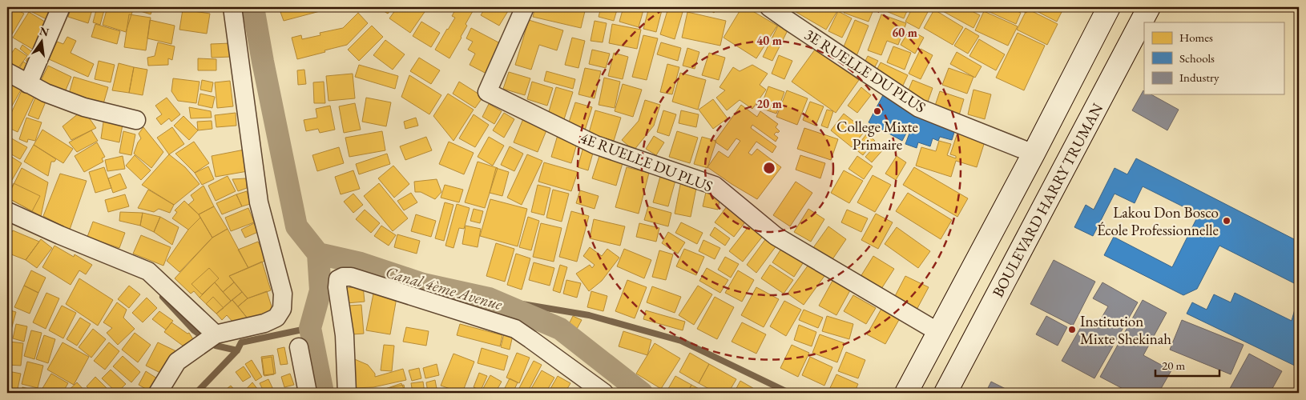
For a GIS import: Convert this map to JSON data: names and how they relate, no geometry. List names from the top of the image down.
{
  "streets": {
    "main road": ["BOULEVARD HARRY TRUMAN"],
    "street": ["3E RUELLE DU PLUS", "4E RUELLE DU PLUS"]
  },
  "water": ["Canal 4ème Avenue"],
  "places": ["College Mixte Primaire", "Lakou Don Bosco École Professionnelle", "Institution Mixte Shekinah"],
  "legend": ["Homes", "Schools", "Industry"],
  "scale_bar": "20 m",
  "north": "top",
  "rings": ["60 m", "40 m", "20 m"]
}
